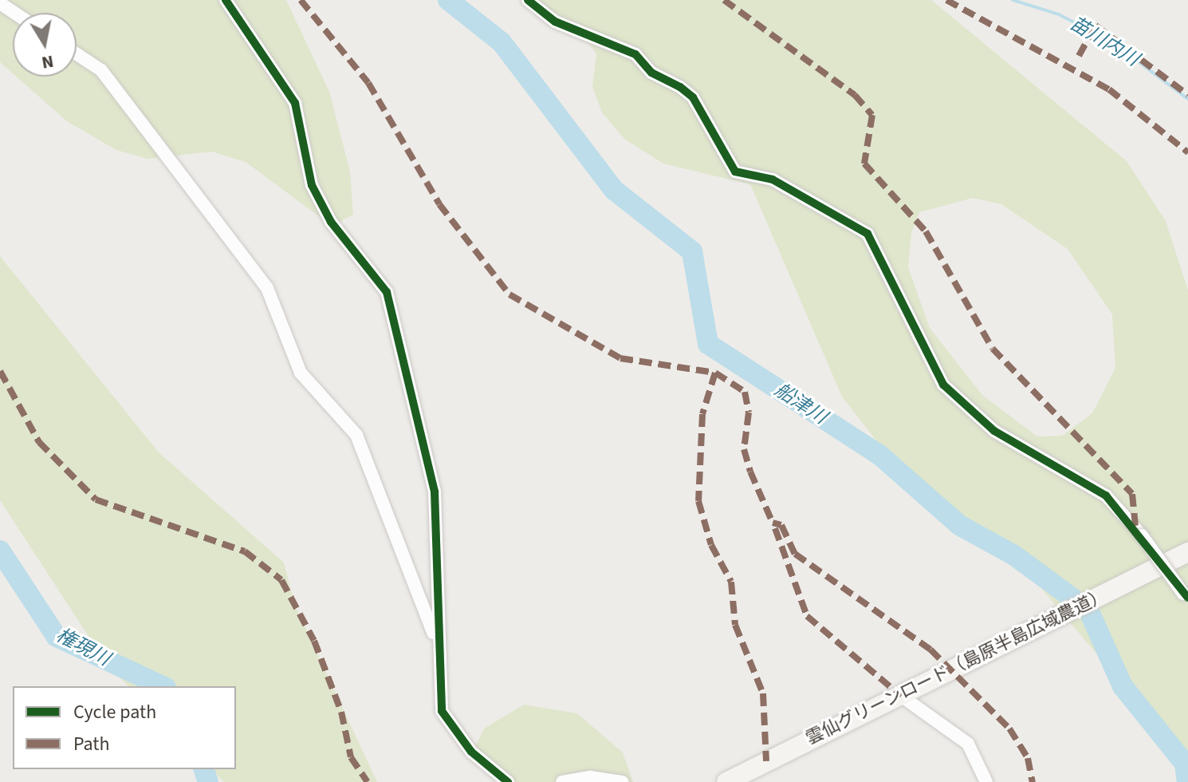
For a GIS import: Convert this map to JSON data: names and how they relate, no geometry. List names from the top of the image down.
{
  "streets": {
    "street": ["雲仙グリーンロード（島原半島広域農道）"]
  },
  "water": ["苗川内川", "船津川", "権現川"],
  "legend": ["Cycle path", "Path"],
  "north": "bottom"
}
